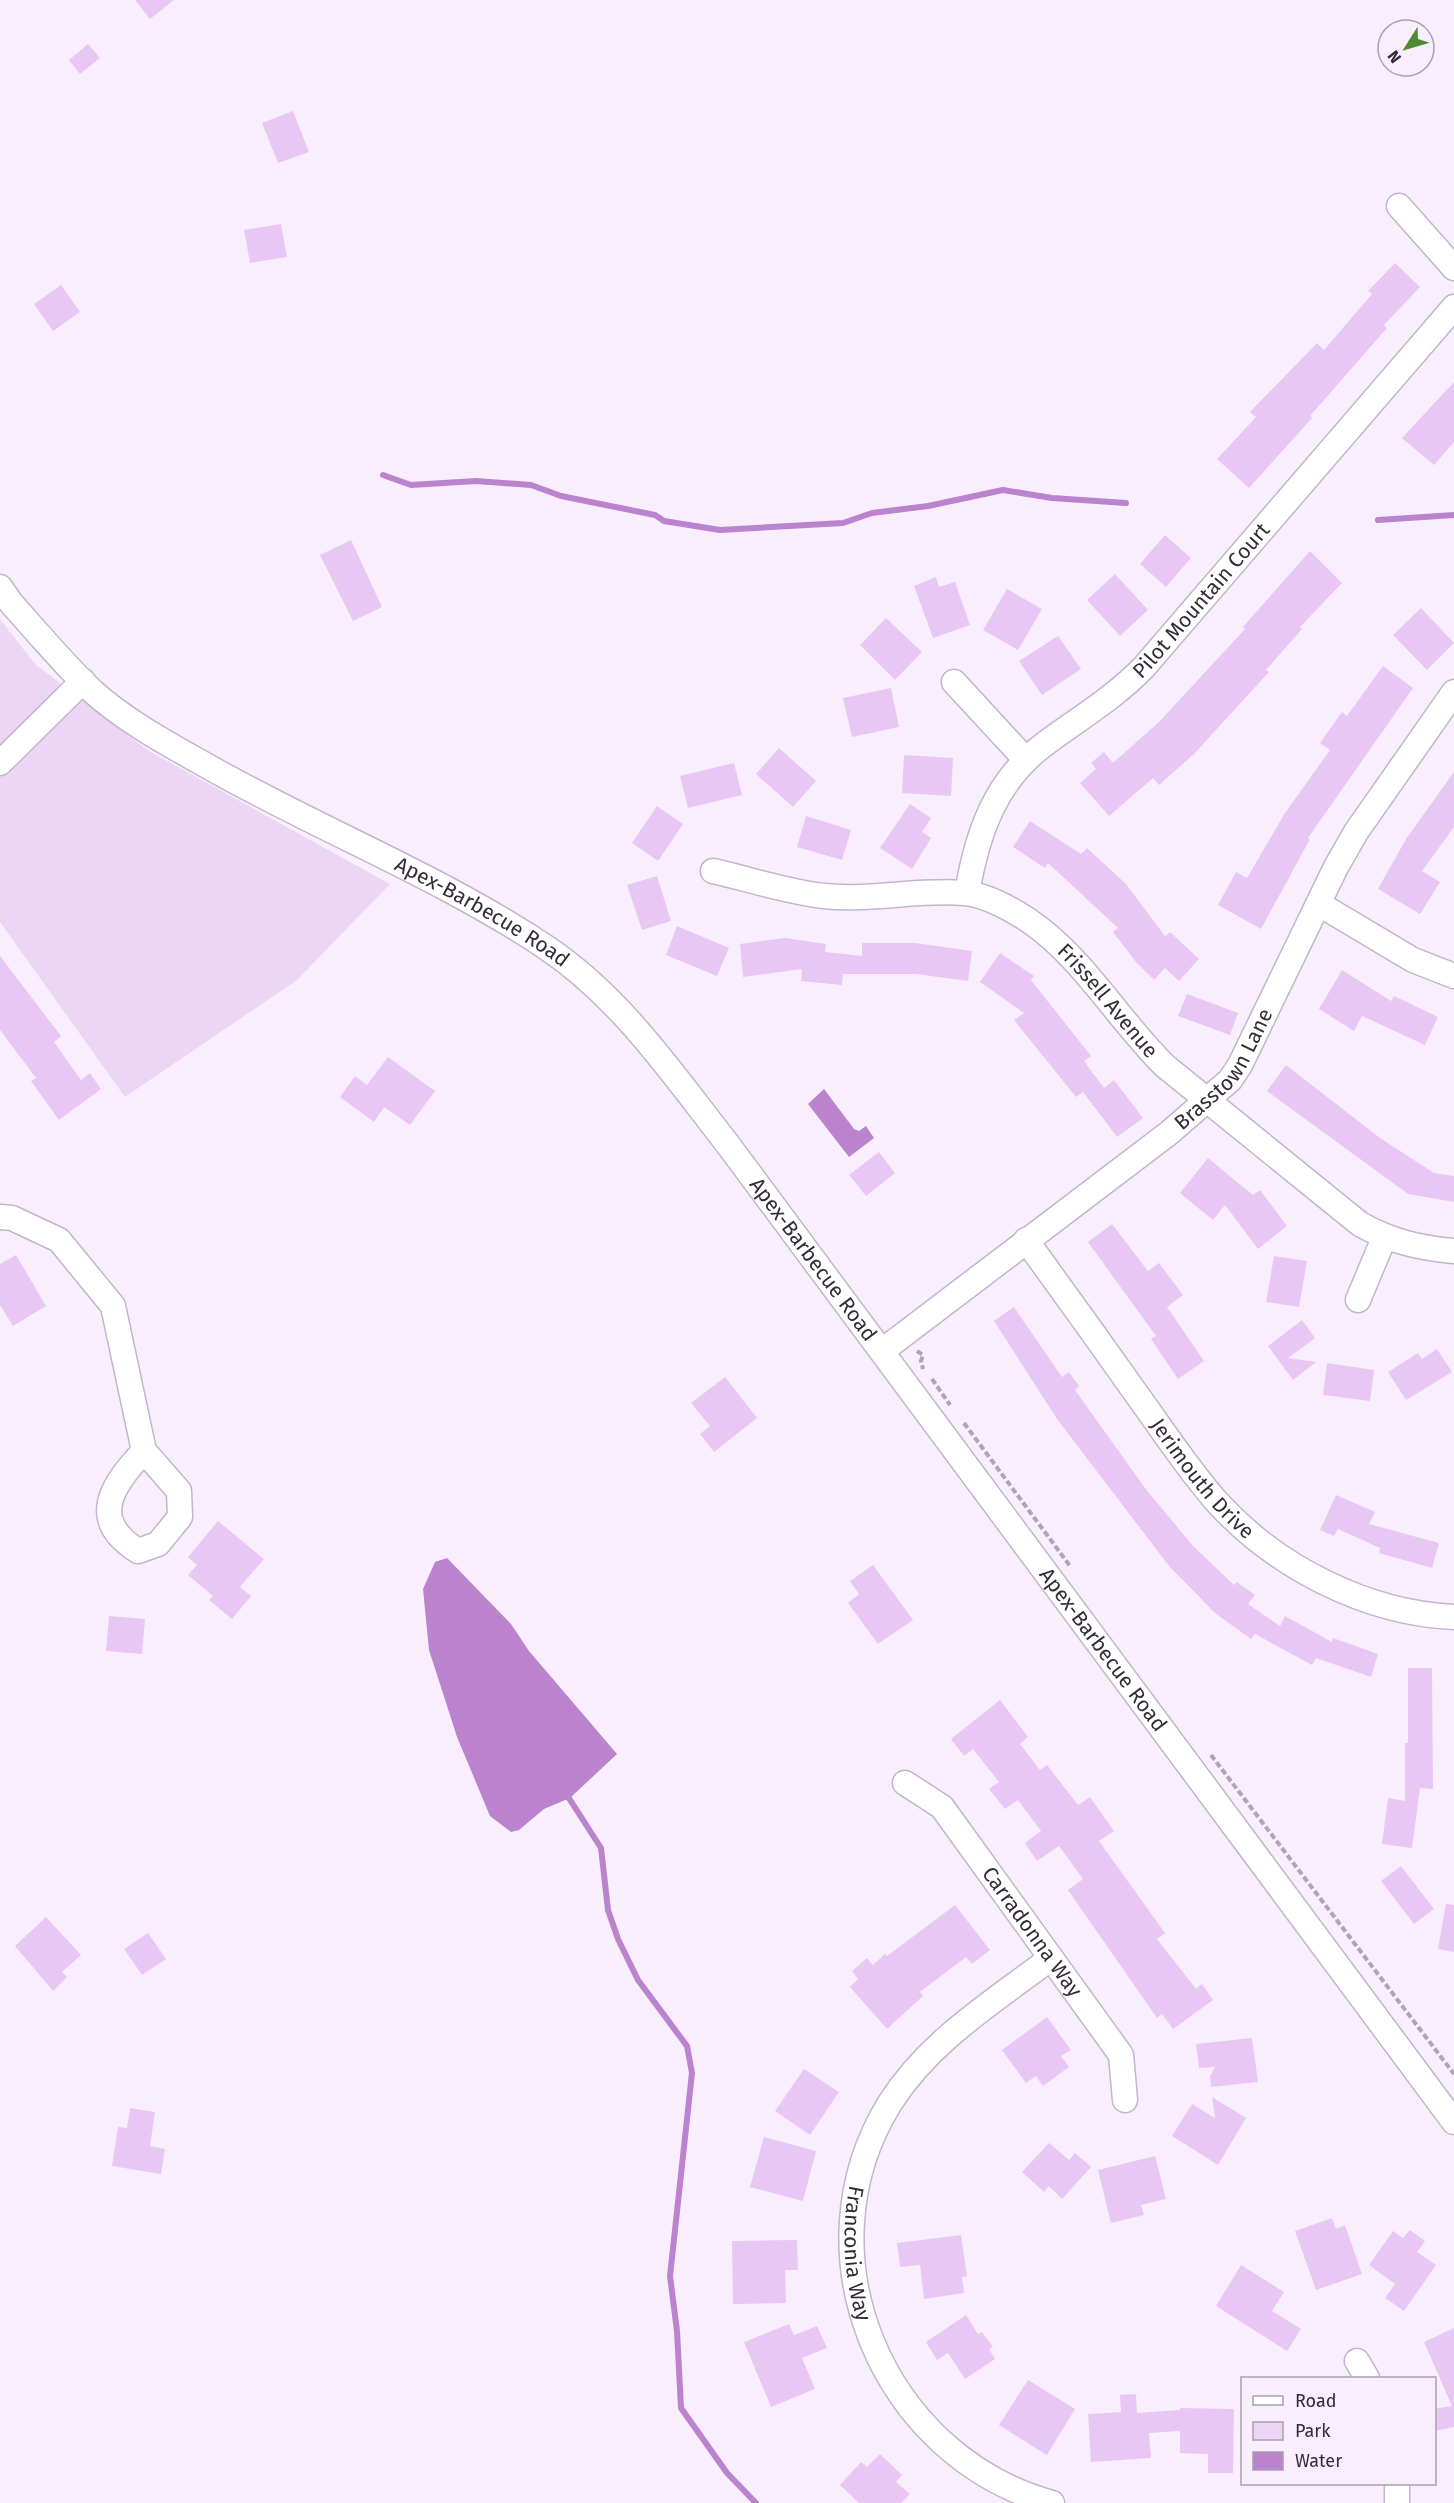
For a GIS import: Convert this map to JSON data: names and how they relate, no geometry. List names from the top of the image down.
{
  "streets": {
    "street": [
      "Pilot Mountain Court",
      "Apex-Barbecue Road",
      "Frissell Avenue",
      "Brasstown Lane",
      "Jerimouth Drive",
      "Carradonna Way",
      "Franconia Way"
    ]
  },
  "crossings": [
    ["Pilot Mountain Court", "Frissell Avenue"],
    ["Apex-Barbecue Road", "Brasstown Lane"],
    ["Frissell Avenue", "Brasstown Lane"],
    ["Brasstown Lane", "Jerimouth Drive"],
    ["Carradonna Way", "Franconia Way"]
  ],
  "legend": ["Road", "Park", "Water"],
  "north": "bottom left"
}
